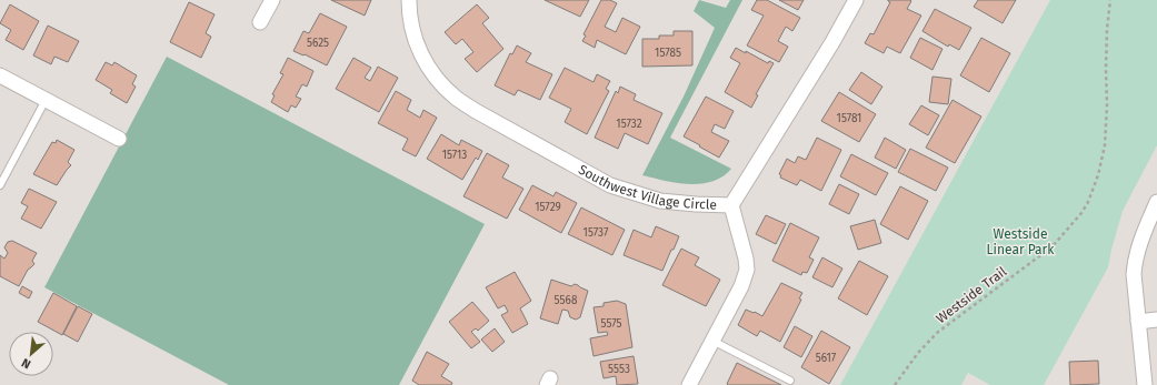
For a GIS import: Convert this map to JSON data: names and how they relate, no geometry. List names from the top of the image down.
{
  "streets": {
    "street": ["Southwest Village Circle"],
    "path": ["Westside Trail"]
  },
  "parks": ["Westside Linear Park"],
  "house_numbers": [
    "5625",
    "15785",
    "15781",
    "15732",
    "15713",
    "15729",
    "15737",
    "5568",
    "5575",
    "5617",
    "5553"
  ],
  "north": "bottom left"
}
